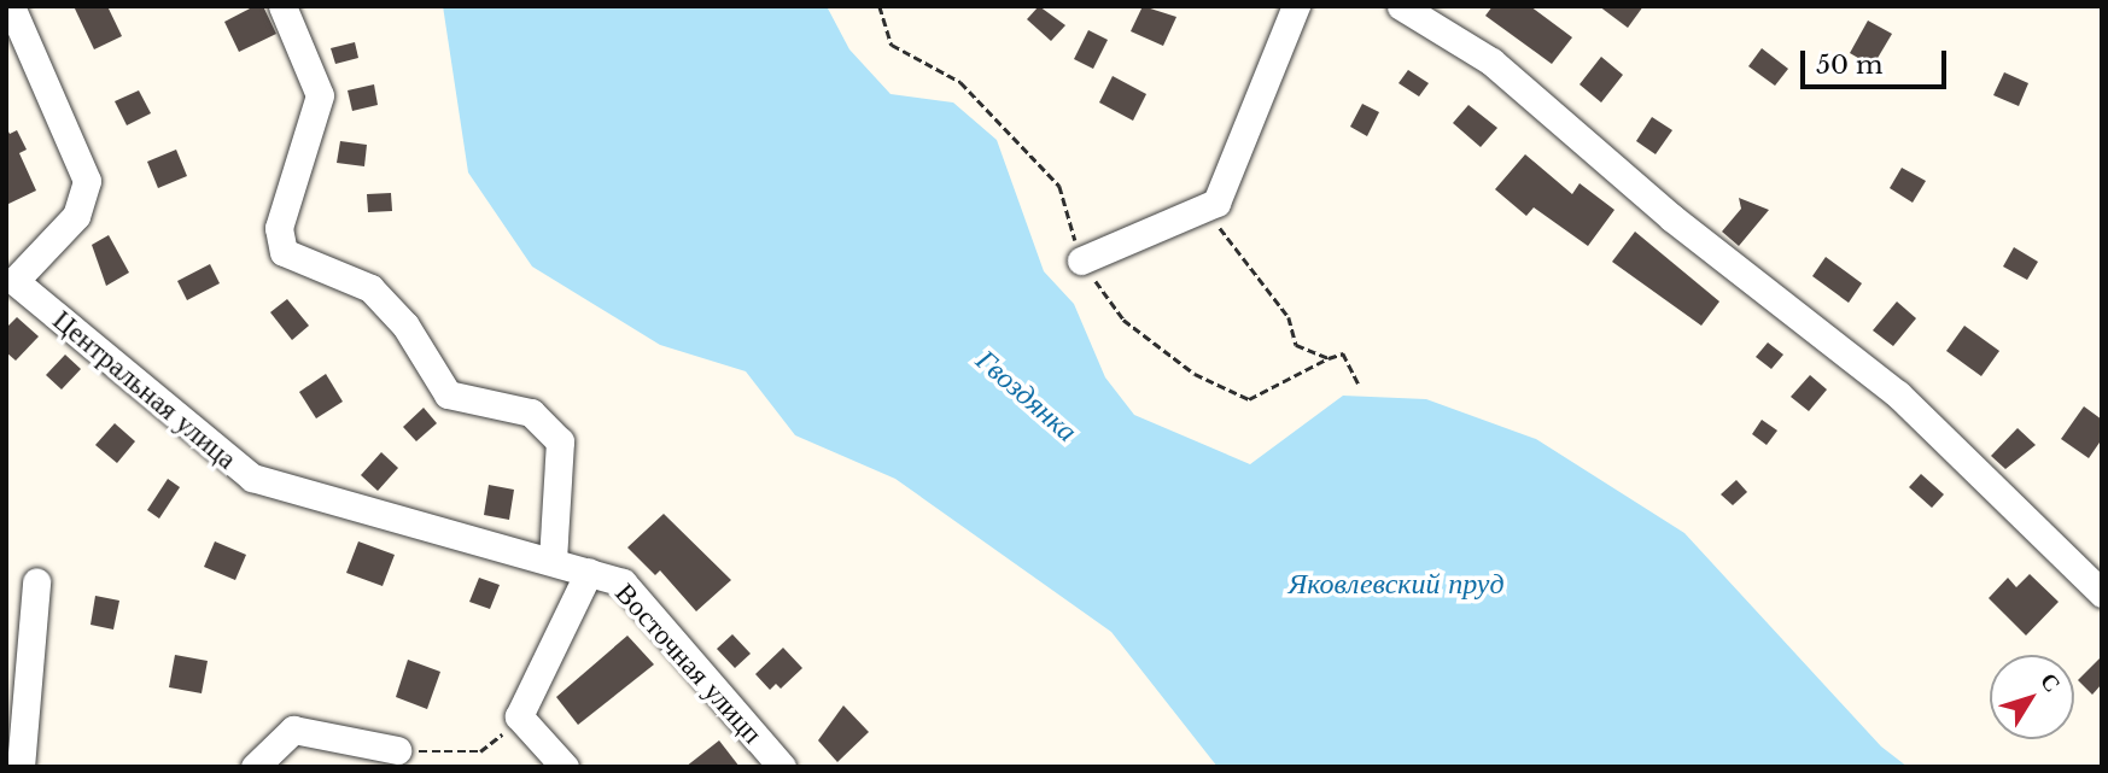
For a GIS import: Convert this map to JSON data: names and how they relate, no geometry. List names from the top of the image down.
{
  "streets": {
    "street": ["Центральная улица", "Восточная улицп"]
  },
  "crossings": [
    ["Центральная улица", "Восточная улицп"]
  ],
  "water": ["Гвоздянка", "Яковлевский пруд"],
  "scale_bar": "50 m",
  "north": "top right"
}
